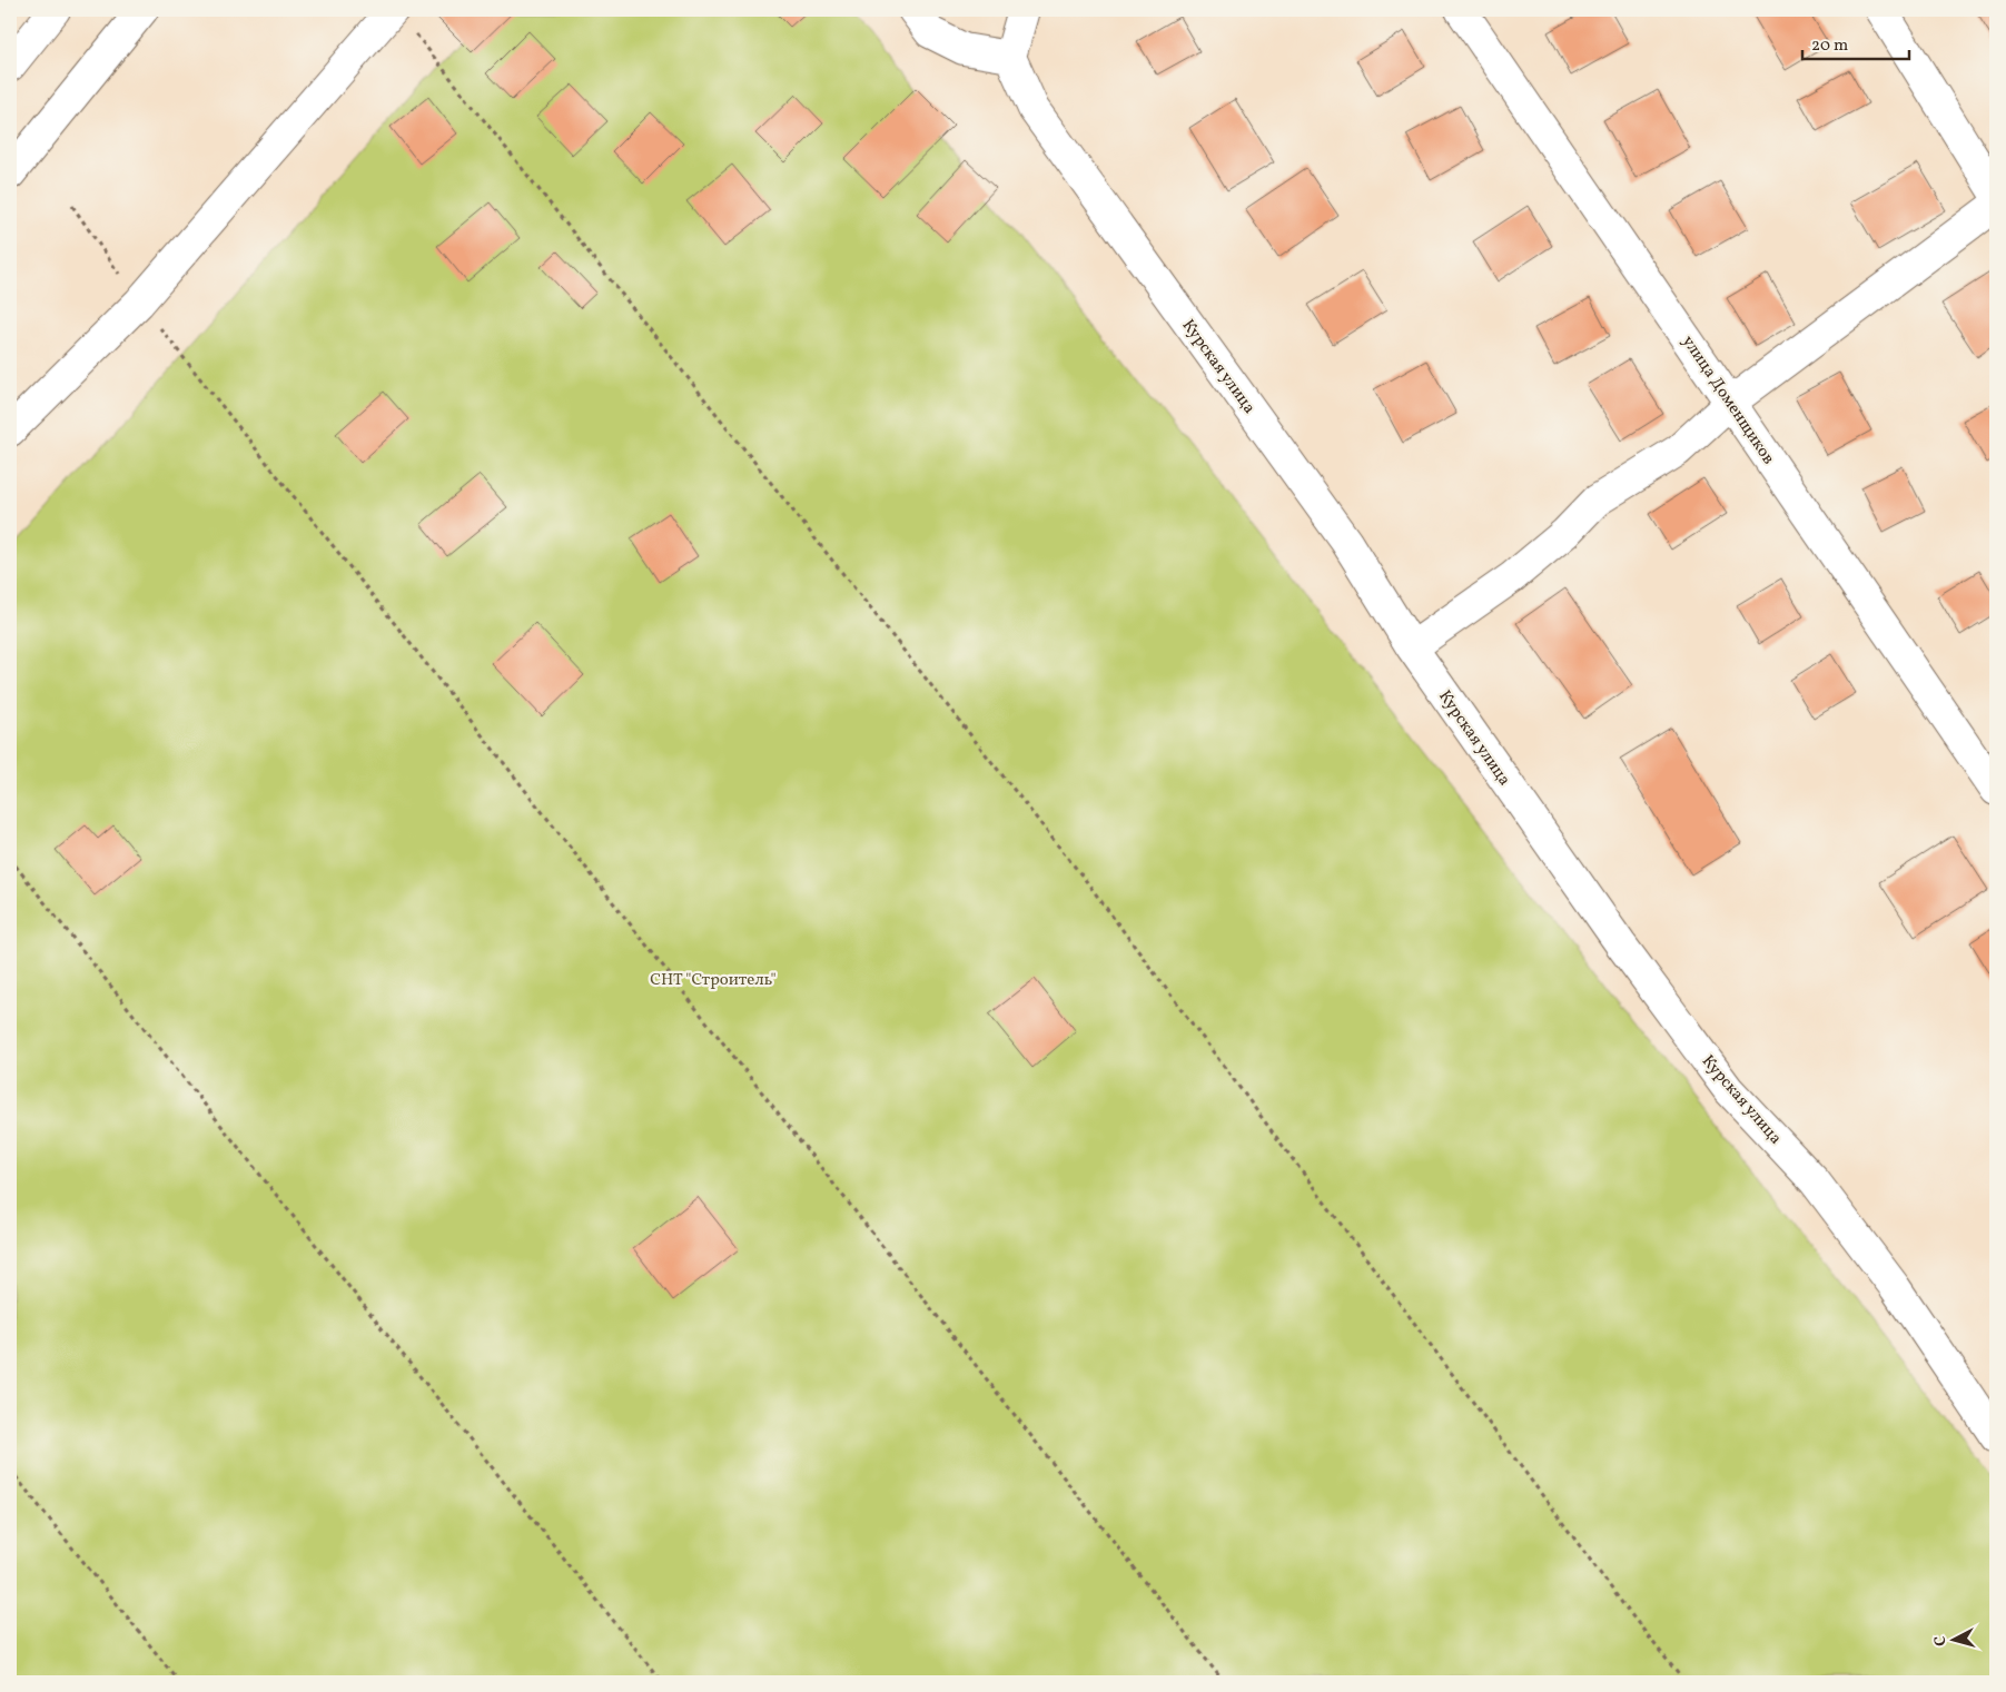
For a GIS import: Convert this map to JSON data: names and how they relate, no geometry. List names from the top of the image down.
{
  "streets": {
    "main road": ["Курская улица", "улица Доменщиков"]
  },
  "parks": ["СНТ \"Строитель\""],
  "scale_bar": "20 m",
  "north": "left"
}
